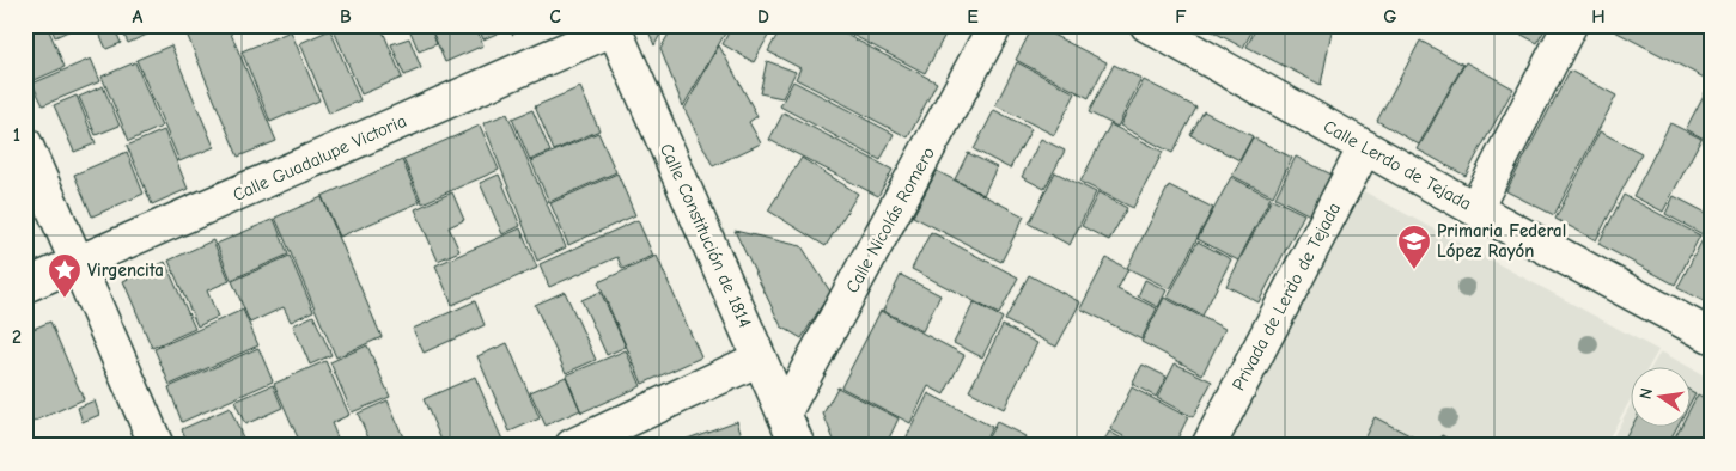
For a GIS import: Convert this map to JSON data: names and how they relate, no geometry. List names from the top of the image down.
{
  "streets": {
    "street": [
      "Calle Guadalupe Victoria",
      "Calle Lerdo de Tejada",
      "Calle Nicolás Romero",
      "Calle Constitución de 1814",
      "Privada de Lerdo de Tejada"
    ]
  },
  "crossings": [
    ["Calle Guadalupe Victoria", "Calle Constitución de 1814"],
    ["Calle Lerdo de Tejada", "Privada de Lerdo de Tejada"],
    ["Calle Nicolás Romero", "Calle Constitución de 1814"]
  ],
  "places": {
    "school or university": ["Primaria Federal López Rayón"],
    "place": ["Virgencita"]
  },
  "north": "left",
  "grid": {
    "columns": [
      "A",
      "B",
      "C",
      "D",
      "E",
      "F",
      "G",
      "H"
    ],
    "rows": ["1", "2"]
  }
}
